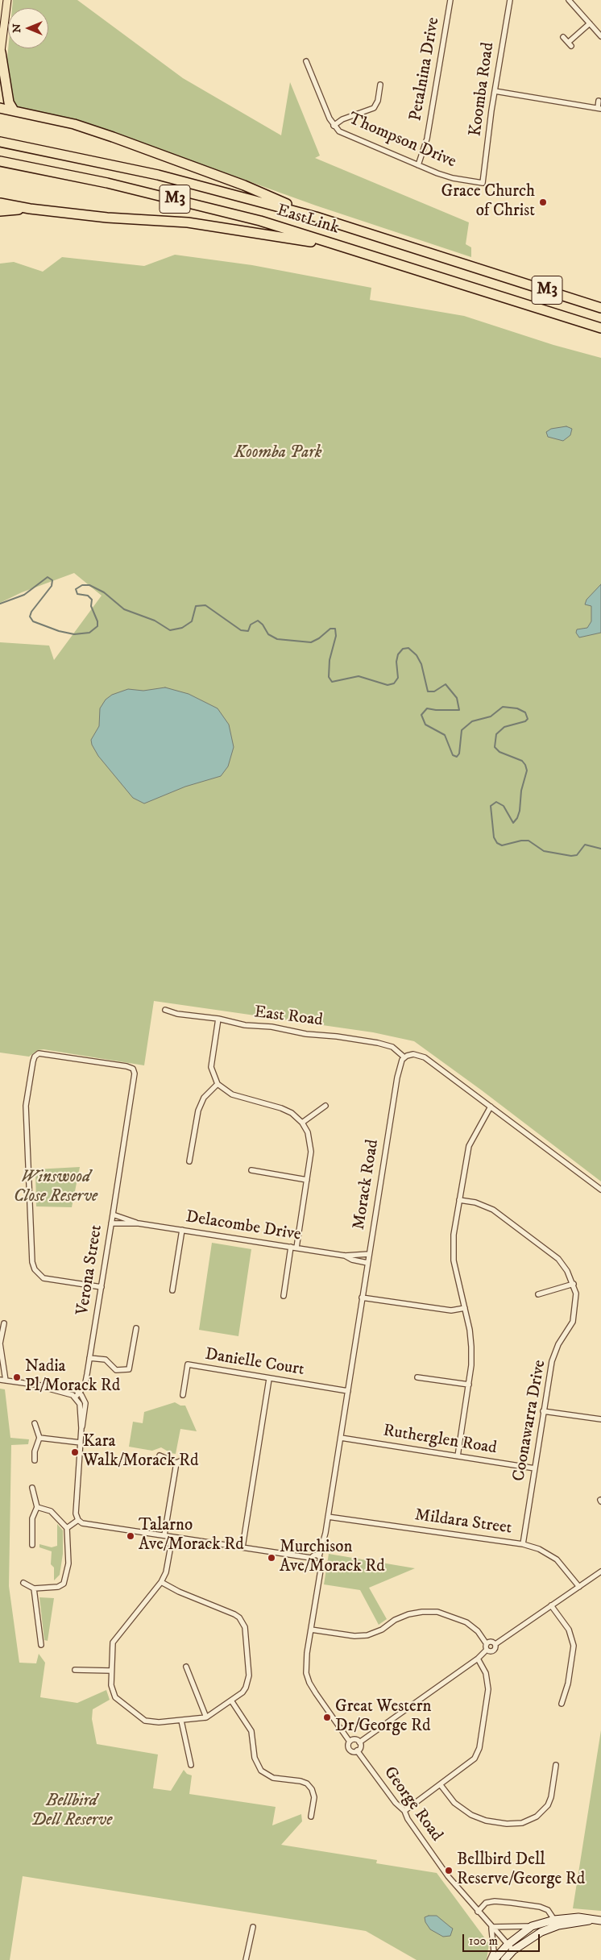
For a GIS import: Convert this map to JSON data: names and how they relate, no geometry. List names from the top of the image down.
{
  "streets": {
    "highway": ["M3", "EastLink"],
    "street": [
      "Petalnina Drive",
      "Koomba Road",
      "Thompson Drive",
      "East Road",
      "Morack Road",
      "Delacombe Drive",
      "Verona Street",
      "Danielle Court",
      "Coonawarra Drive",
      "Rutherglen Road",
      "Mildara Street",
      "George Road"
    ]
  },
  "crossings": [
    ["Petalnina Drive", "Thompson Drive"],
    ["Koomba Road", "Thompson Drive"],
    ["East Road", "Morack Road"],
    ["Morack Road", "Delacombe Drive"],
    ["Morack Road", "Danielle Court"],
    ["Morack Road", "Rutherglen Road"],
    ["Morack Road", "Mildara Street"],
    ["Delacombe Drive", "Verona Street"],
    ["Coonawarra Drive", "Rutherglen Road"],
    ["Coonawarra Drive", "Mildara Street"]
  ],
  "parks": ["Koomba Park", "Winswood Close Reserve", "Bellbird Dell Reserve"],
  "places": [
    "Grace Church of Christ",
    "Nadia Pl/Morack Rd",
    "Kara Walk/Morack Rd",
    "Talarno Ave/Morack Rd",
    "Murchison Ave/Morack Rd",
    "Great Western Dr/George Rd",
    "Bellbird Dell Reserve/George Rd"
  ],
  "scale_bar": "100 m",
  "north": "left"
}
